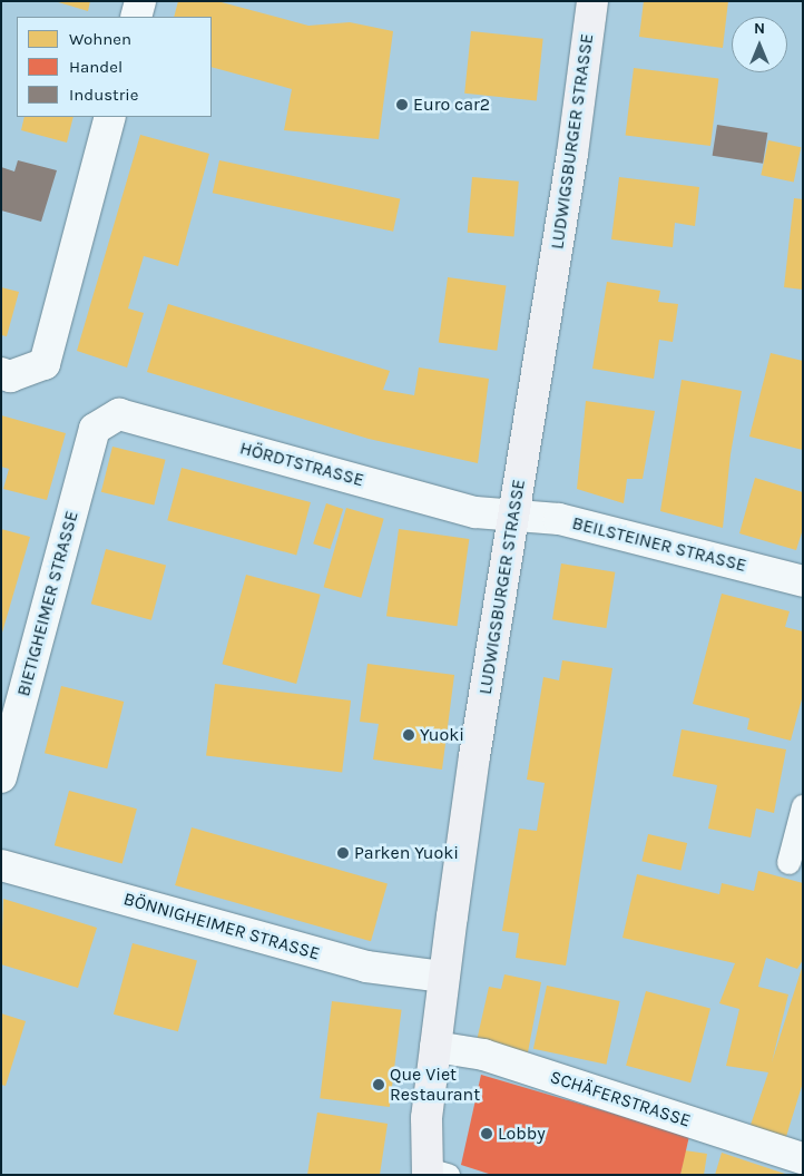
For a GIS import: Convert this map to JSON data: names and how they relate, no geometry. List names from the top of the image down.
{
  "streets": {
    "main road": ["LUDWIGSBURGER STRASSE"],
    "street": [
      "HÖRDTSTRASSE",
      "BEILSTEINER STRASSE",
      "BIETIGHEIMER STRASSE",
      "BÖNNIGHEIMER STRASSE",
      "SCHÄFERSTRASSE"
    ]
  },
  "crossings": [
    ["LUDWIGSBURGER STRASSE", "HÖRDTSTRASSE"],
    ["LUDWIGSBURGER STRASSE", "BEILSTEINER STRASSE"],
    ["LUDWIGSBURGER STRASSE", "BÖNNIGHEIMER STRASSE"],
    ["LUDWIGSBURGER STRASSE", "SCHÄFERSTRASSE"],
    ["HÖRDTSTRASSE", "BEILSTEINER STRASSE"],
    ["HÖRDTSTRASSE", "BIETIGHEIMER STRASSE"]
  ],
  "places": [
    "Euro car2",
    "Yuoki",
    "Parken Yuoki",
    "Que Viet Restaurant",
    "Lobby"
  ],
  "legend": ["Wohnen", "Handel", "Industrie"],
  "north": "top"
}
